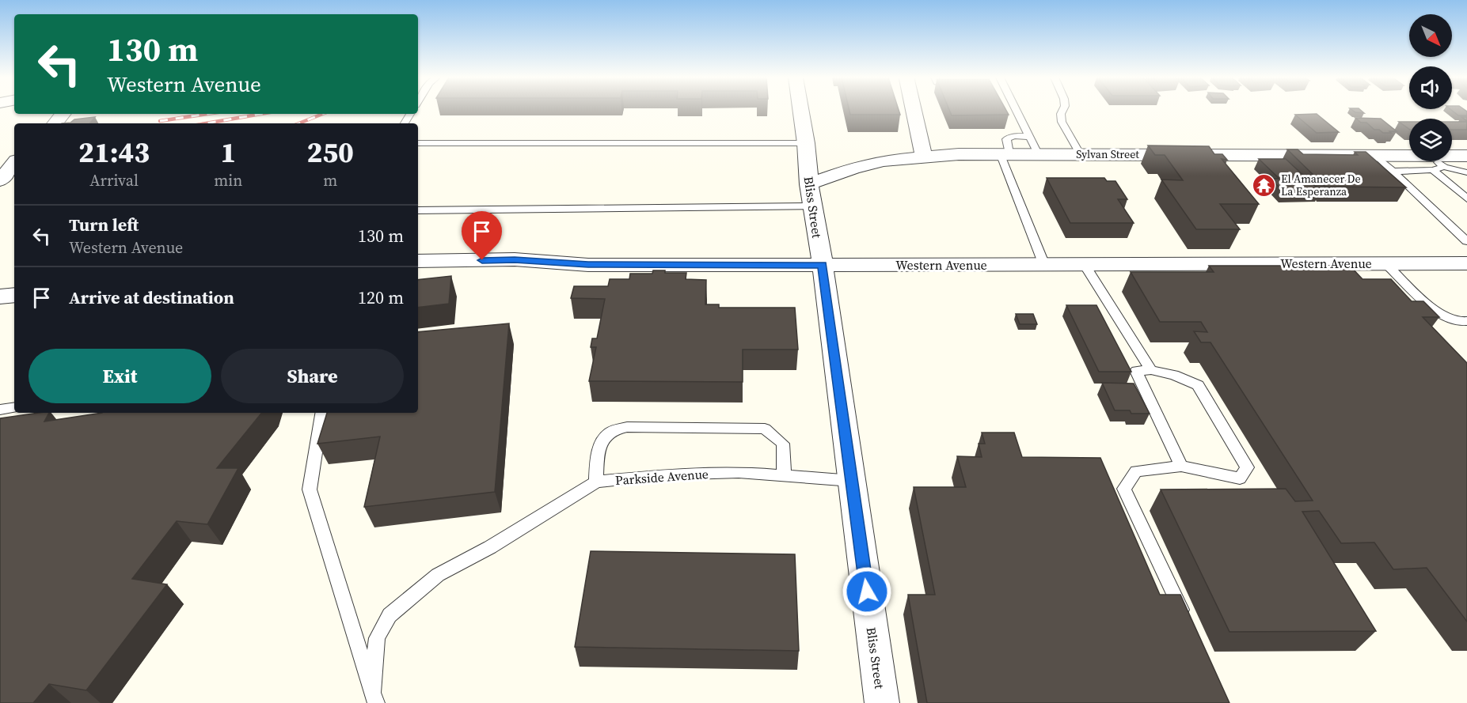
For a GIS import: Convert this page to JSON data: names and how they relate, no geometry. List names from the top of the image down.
{
  "streets": {
    "street": ["Sylvan Street", "Bliss Street", "Western Avenue"],
    "lane": ["Parkside Avenue"]
  },
  "crossings": [
    ["Sylvan Street", "Bliss Street"],
    ["Bliss Street", "Western Avenue"],
    ["Bliss Street", "Parkside Avenue"]
  ],
  "places": {
    "temple": ["El Amanecer De La Esperanza"]
  },
  "north": "bottom right",
  "page": {
    "turn": ["130 m", "Western Avenue"],
    "eta": [
      "21:43",
      "Arrival",
      "1",
      "min",
      "250",
      "m"
    ],
    "list": [
      {
        "name": "Turn left",
        "note": "Western Avenue",
        "value": "130 m"
      },
      {
        "name": "Arrive at destination",
        "value": "120 m"
      }
    ],
    "buttons": ["Exit", "Share"]
  }
}
